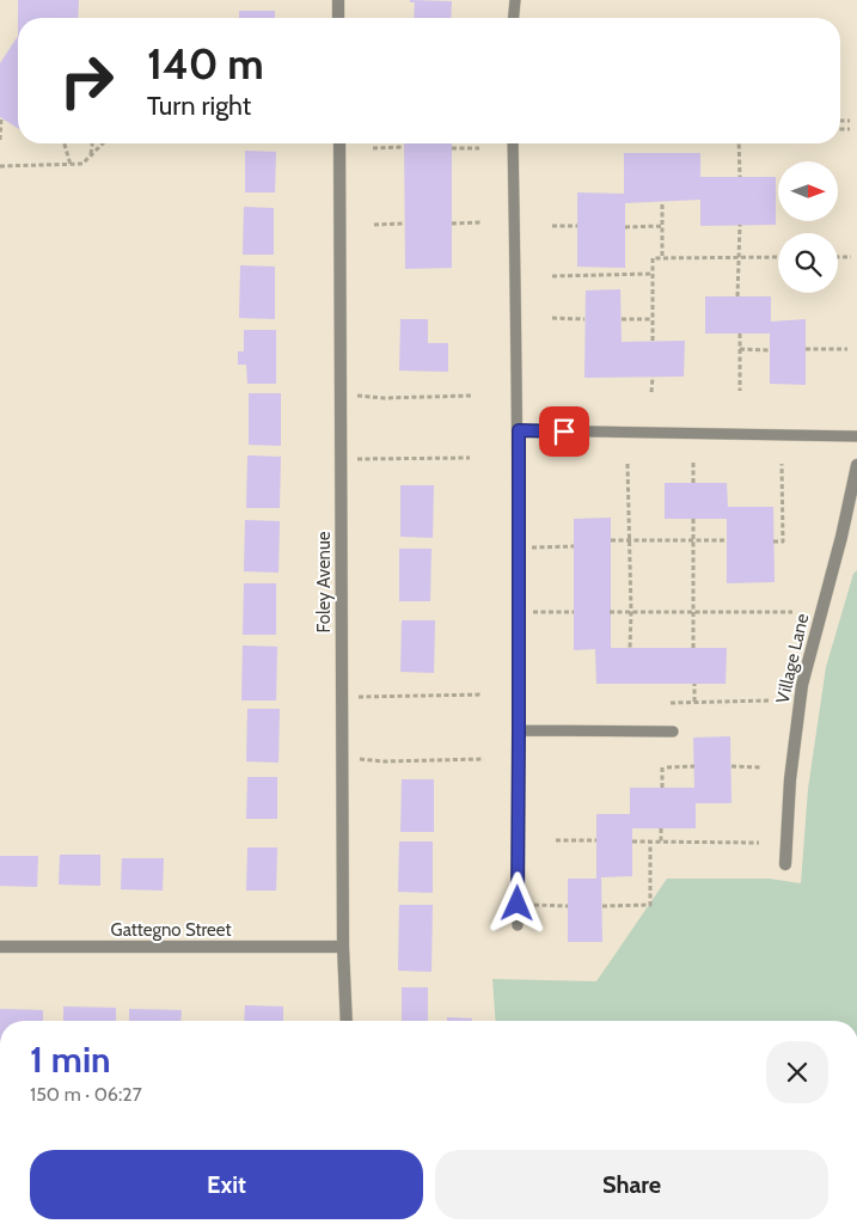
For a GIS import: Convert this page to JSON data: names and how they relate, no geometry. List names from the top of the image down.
{
  "streets": {
    "street": ["Foley Avenue", "Village Lane", "Gattegno Street"]
  },
  "crossings": [
    ["Foley Avenue", "Gattegno Street"]
  ],
  "north": "right",
  "page": {
    "turn": ["140 m", "Turn right"],
    "heading": ["1 min", "150 m · 06:27"],
    "buttons": ["Exit", "Share"]
  }
}
